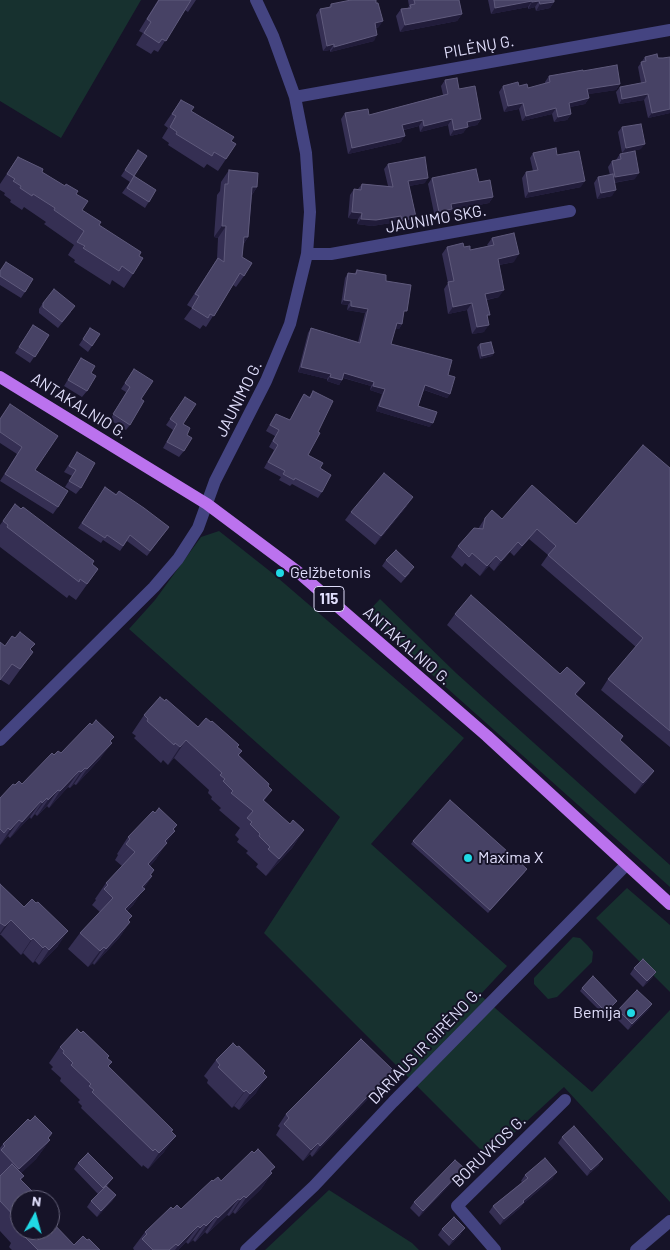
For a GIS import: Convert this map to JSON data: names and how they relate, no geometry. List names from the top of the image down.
{
  "streets": {
    "main road": ["ANTAKALNIO G.", "115"],
    "street": [
      "PILĖNŲ G.",
      "JAUNIMO SKG.",
      "JAUNIMO G.",
      "DARIAUS IR GIRĖNO G.",
      "BORUVKOS G."
    ]
  },
  "crossings": [
    ["PILĖNŲ G.", "JAUNIMO G."],
    ["JAUNIMO SKG.", "JAUNIMO G."],
    ["JAUNIMO G.", "ANTAKALNIO G."],
    ["ANTAKALNIO G.", "DARIAUS IR GIRĖNO G."]
  ],
  "places": ["Gelžbetonis", "Maxima X", "Bemija"],
  "north": "top"
}
